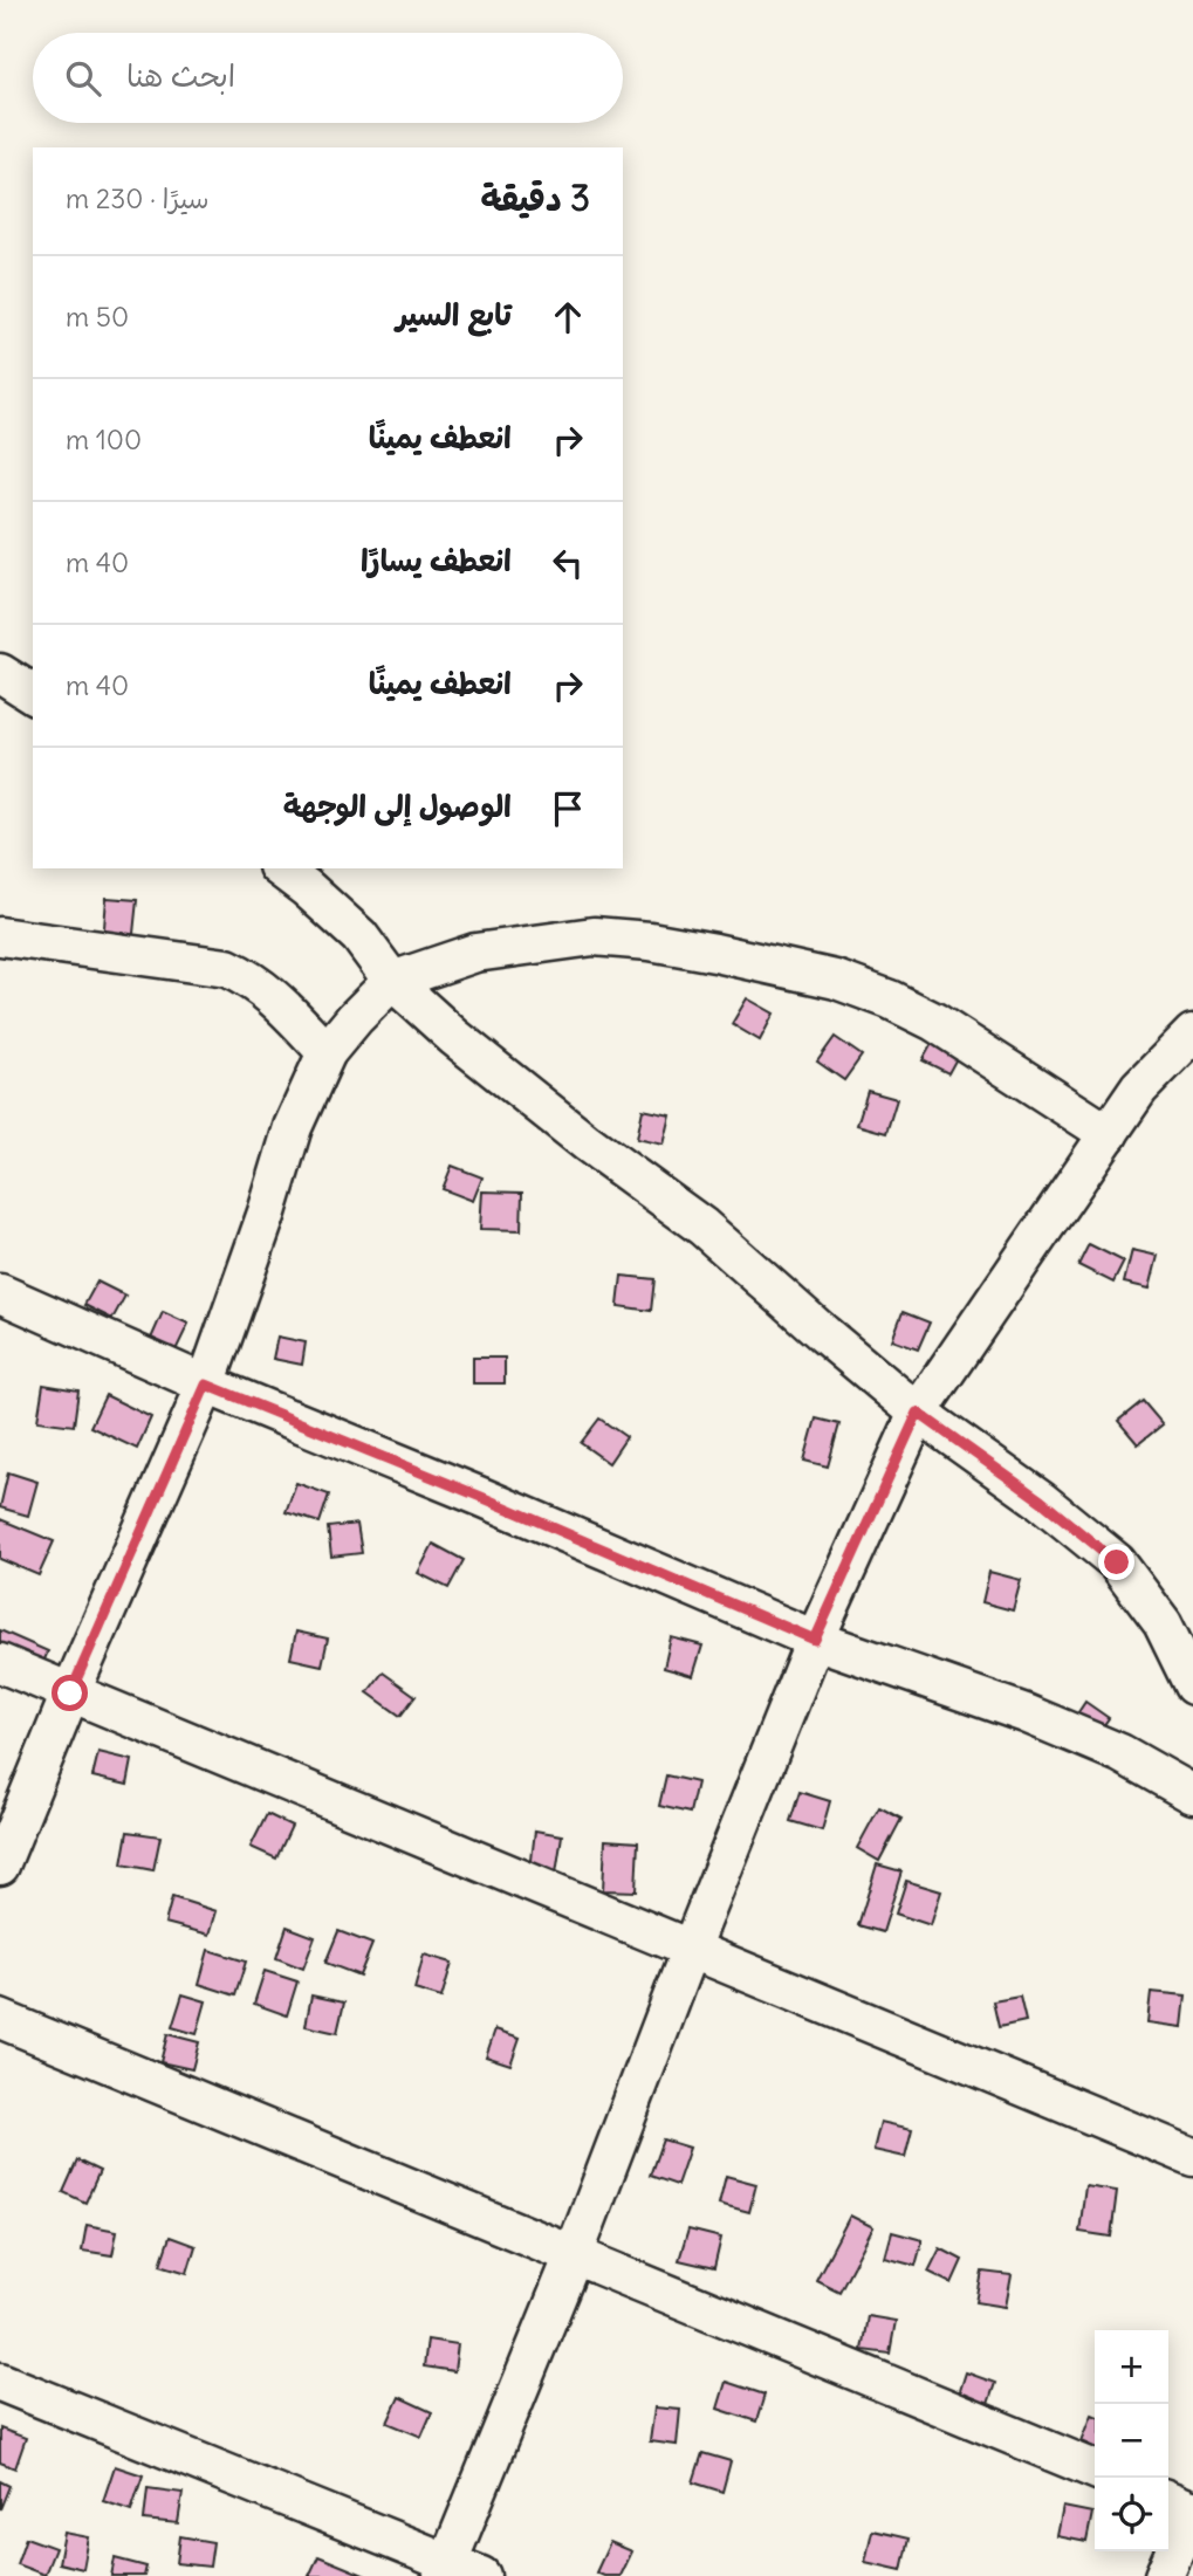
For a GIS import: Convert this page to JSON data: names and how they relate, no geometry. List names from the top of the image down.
{
  "page": {
    "search": "ابحث هنا",
    "heading": ["3 دقيقة", "سيرًا · 230 m"],
    "list": [
      ["تابع السير", "50 m"],
      ["انعطف يمينًا", "100 m"],
      ["انعطف يسارًا", "40 m"],
      ["انعطف يمينًا", "40 m"],
      "الوصول إلى الوجهة"
    ],
    "map_buttons": ["+", "−"]
  }
}
